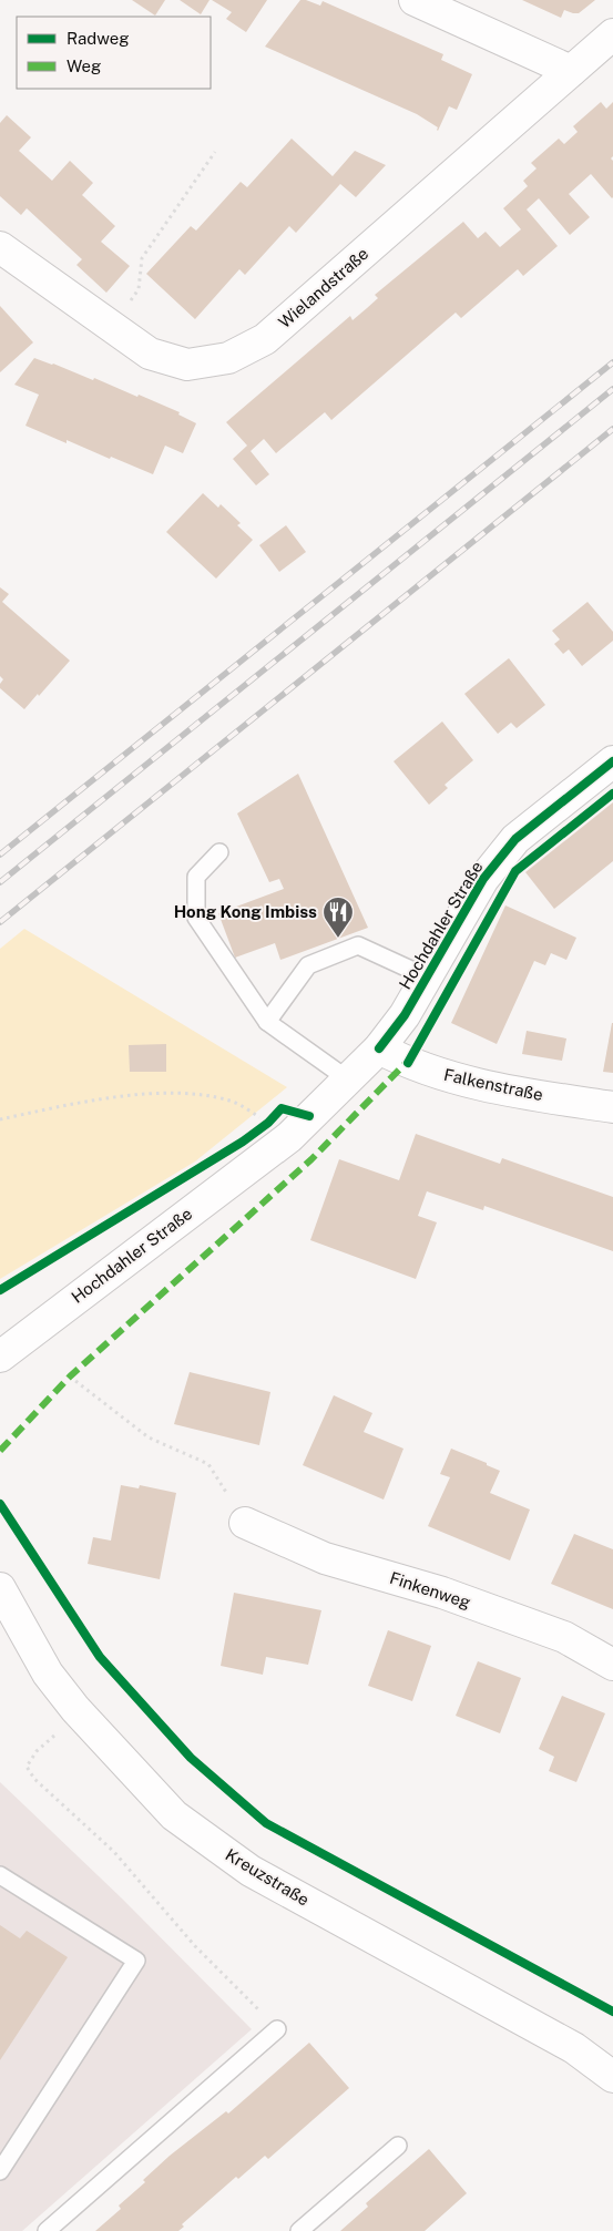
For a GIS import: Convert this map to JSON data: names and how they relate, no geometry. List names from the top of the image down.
{
  "streets": {
    "main road": [
      "Wielandstraße",
      "Hochdahler Straße",
      "Falkenstraße",
      "Finkenweg",
      "Kreuzstraße"
    ]
  },
  "crossings": [
    ["Hochdahler Straße", "Falkenstraße"]
  ],
  "places": {
    "restaurant": ["Hong Kong Imbiss"]
  },
  "legend": ["Radweg", "Weg"]
}
